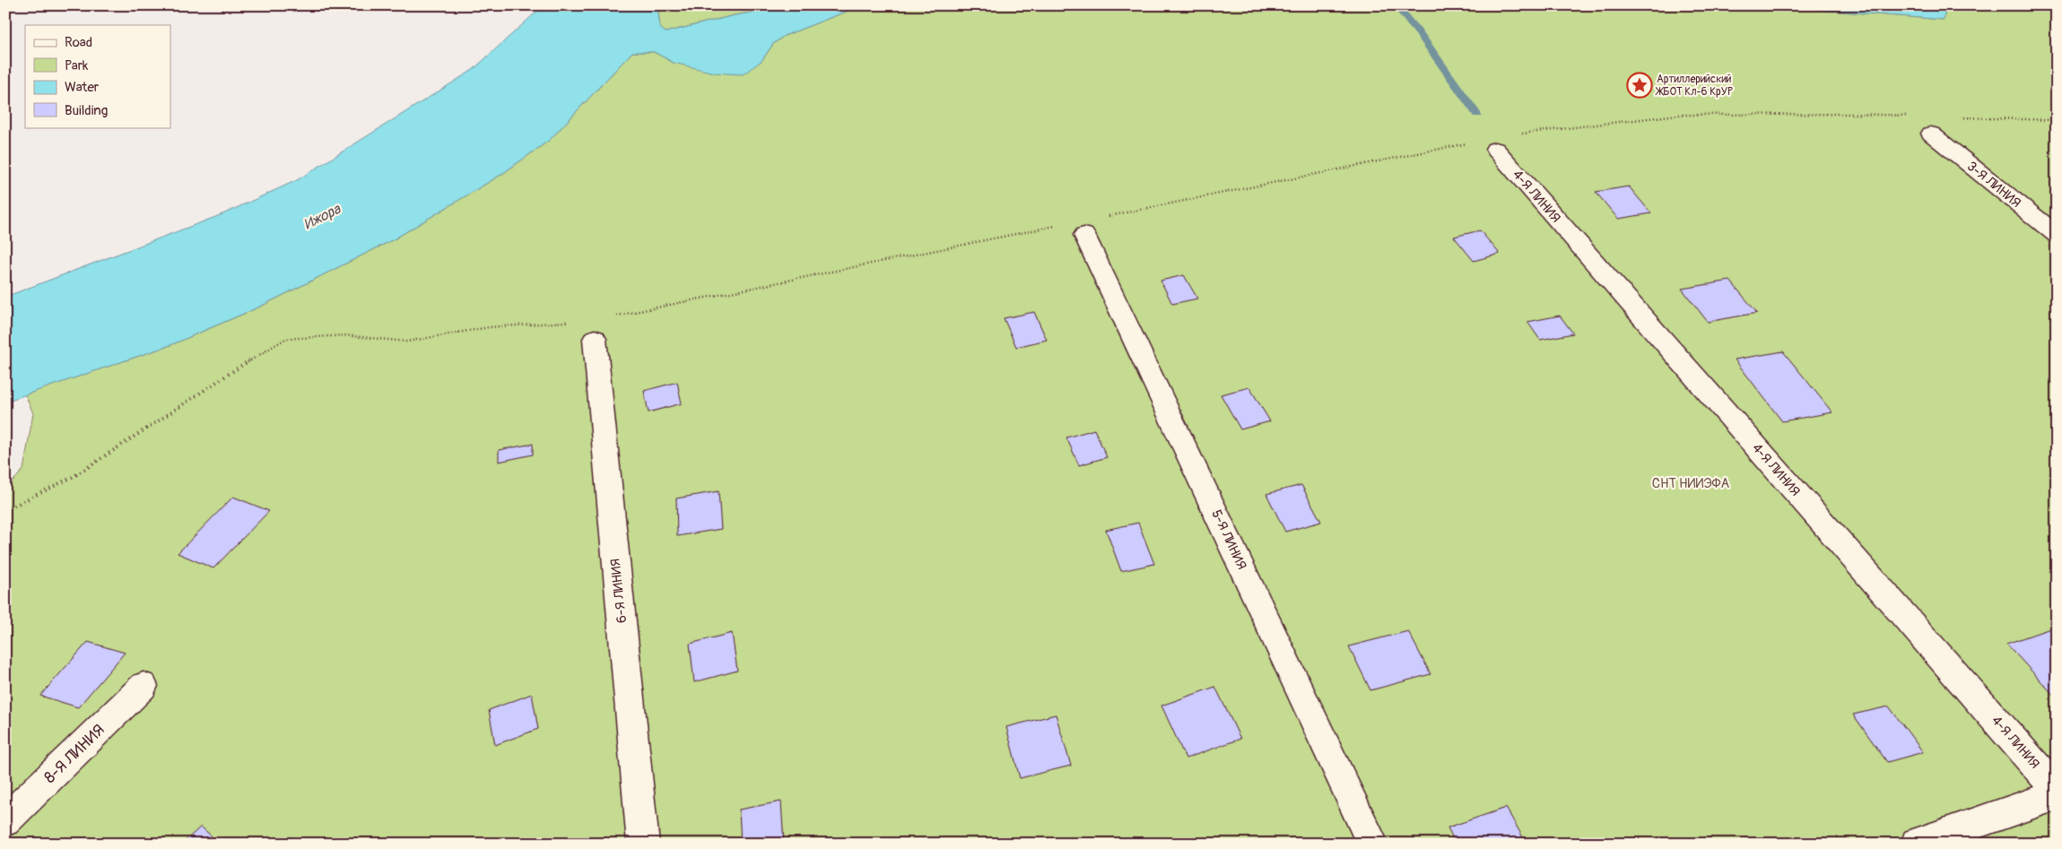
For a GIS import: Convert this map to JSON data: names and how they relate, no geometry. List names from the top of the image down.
{
  "streets": {
    "street": [
      "3-Я ЛИНИЯ",
      "4-Я ЛИНИЯ",
      "5-Я ЛИНИЯ",
      "6-Я ЛИНИЯ",
      "8-Я ЛИНИЯ"
    ]
  },
  "water": ["Ижора"],
  "parks": ["СНТ НИИЭФА"],
  "places": {
    "place": ["Артиллерийский ЖБОТ Кл-6 КрУР"]
  },
  "legend": [
    "Road",
    "Park",
    "Water",
    "Building"
  ]
}
